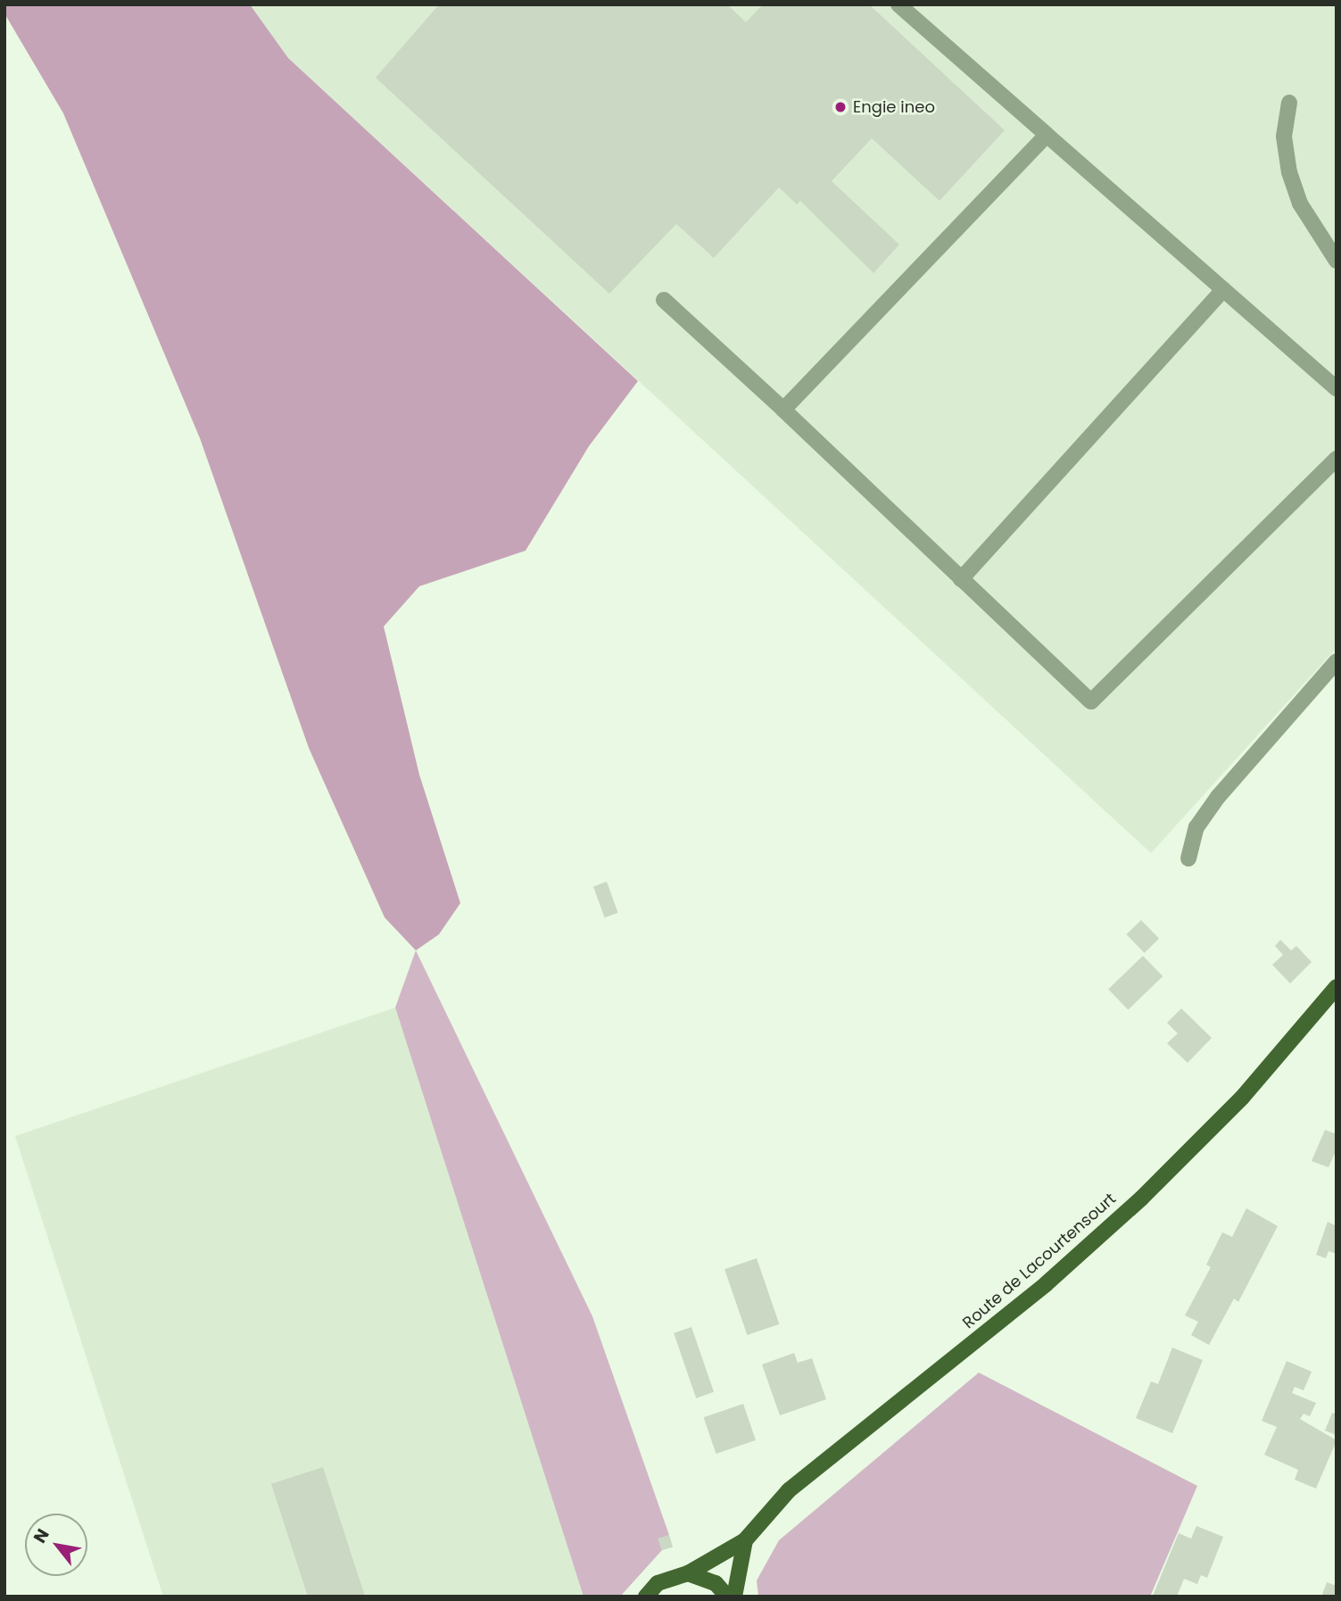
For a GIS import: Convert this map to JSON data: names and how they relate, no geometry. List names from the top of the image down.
{
  "streets": {
    "main road": ["Route de Lacourtensourt"]
  },
  "places": ["Engie ineo"],
  "north": "top left"
}
